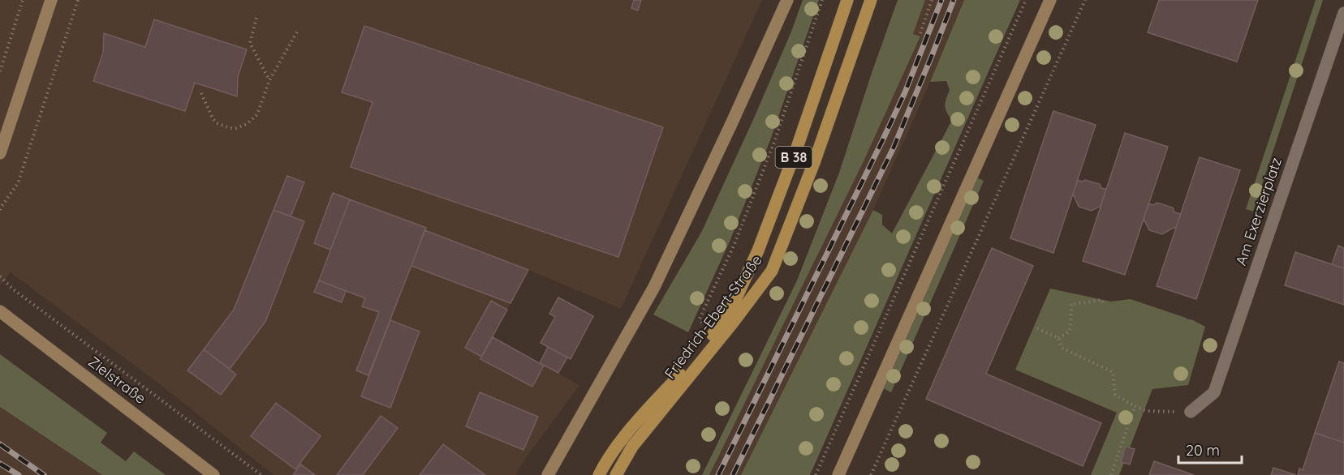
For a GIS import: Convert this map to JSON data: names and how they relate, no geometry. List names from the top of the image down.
{
  "streets": {
    "main road": ["B 38", "Friedrich-Ebert-Straße"],
    "street": ["Am Exerzierplatz", "Zielstraße"]
  },
  "scale_bar": "20 m"
}
